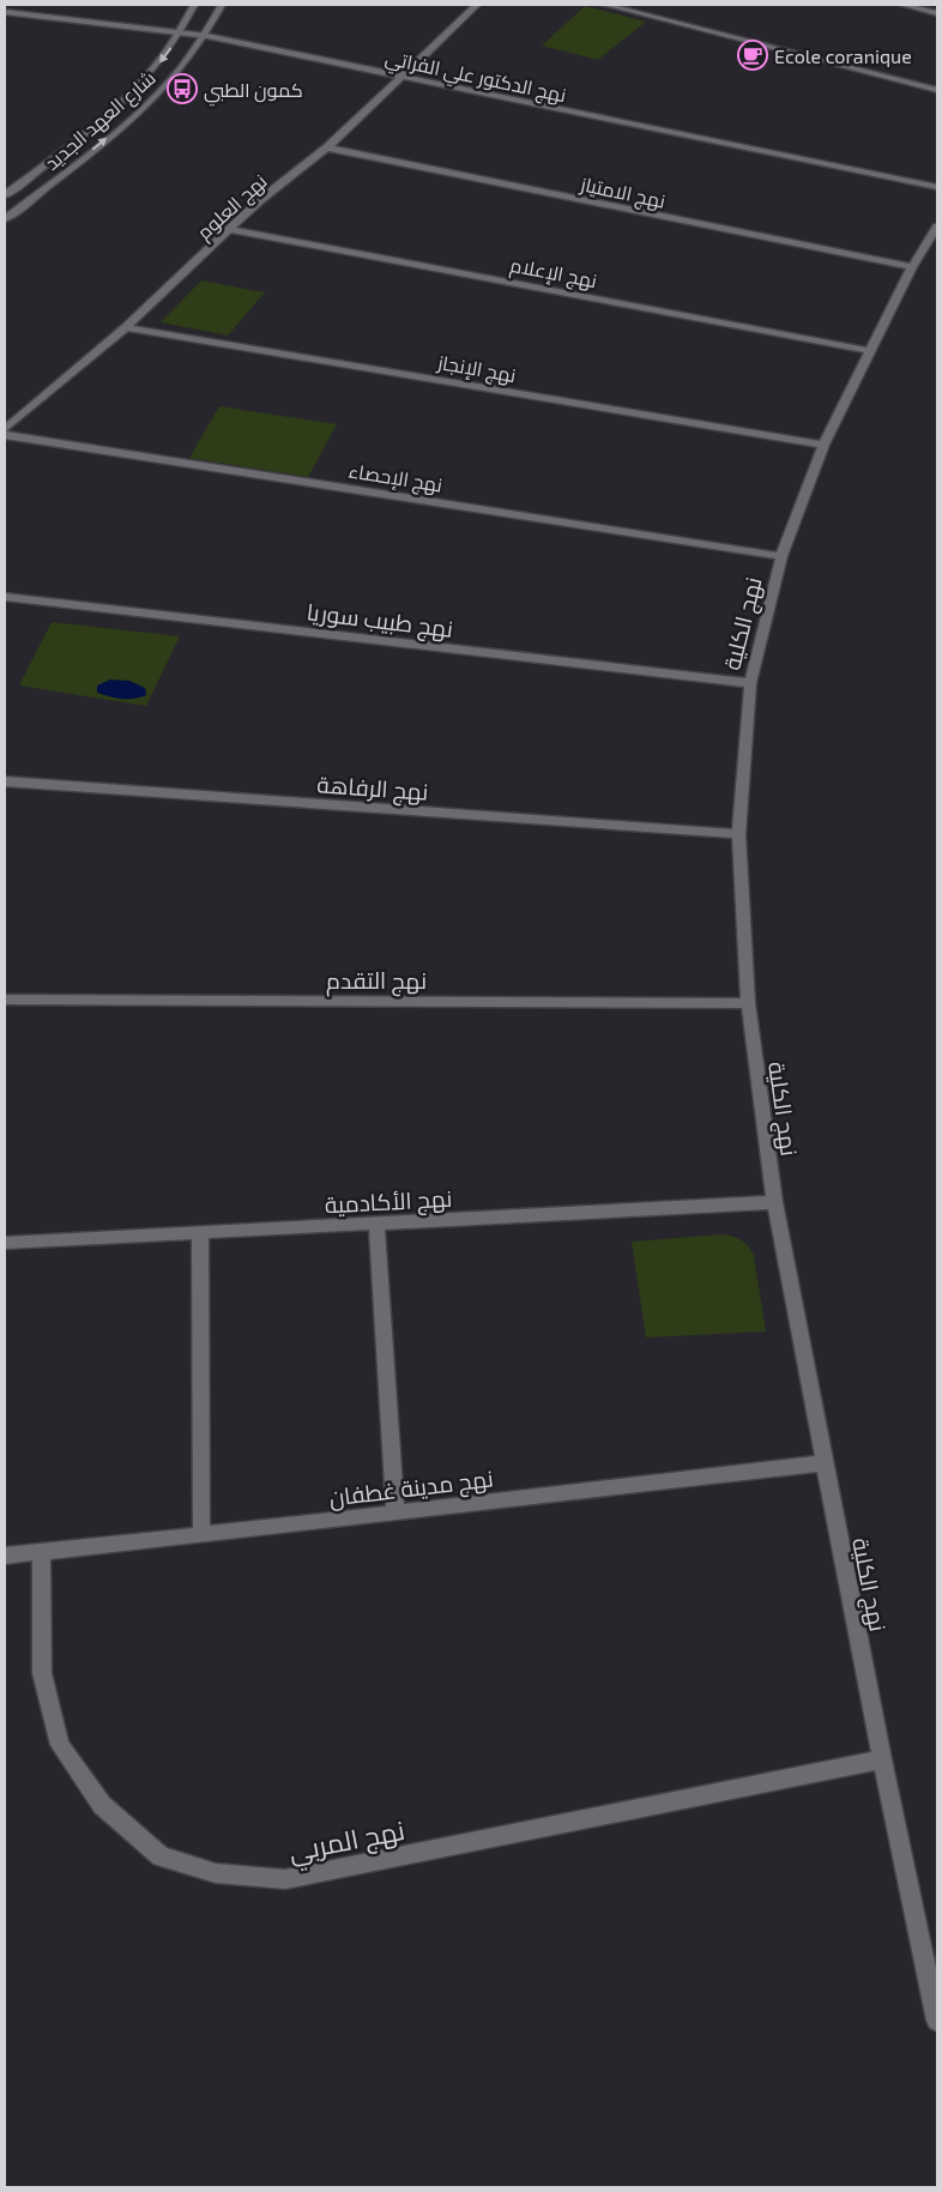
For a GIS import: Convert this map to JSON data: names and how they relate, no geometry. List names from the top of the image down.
{
  "streets": {
    "street": [
      "نهج الدكتور علي الفراتي",
      "شارع العهد الجديد",
      "نهج الامتياز",
      "نهج العلوم",
      "نهج الإعلام",
      "نهج الإنجاز",
      "نهج الإحصاء",
      "نهج طبيب سوريا",
      "نهج الكلية",
      "نهج الرفاهة",
      "نهج التقدم",
      "نهج الأكادمية",
      "نهج مدينة غطفان",
      "نهج المربي"
    ]
  },
  "crossings": [
    ["نهج الدكتور علي الفراتي", "شارع العهد الجديد"],
    ["نهج الدكتور علي الفراتي", "نهج العلوم"],
    ["نهج الامتياز", "نهج العلوم"],
    ["نهج الامتياز", "نهج الكلية"],
    ["نهج العلوم", "نهج الإعلام"],
    ["نهج العلوم", "نهج الإنجاز"],
    ["نهج الإعلام", "نهج الكلية"],
    ["نهج الإنجاز", "نهج الكلية"],
    ["نهج الإحصاء", "نهج الكلية"],
    ["نهج طبيب سوريا", "نهج الكلية"],
    ["نهج الكلية", "نهج الرفاهة"],
    ["نهج الكلية", "نهج التقدم"],
    ["نهج الكلية", "نهج الأكادمية"],
    ["نهج الكلية", "نهج مدينة غطفان"],
    ["نهج الكلية", "نهج المربي"],
    ["نهج مدينة غطفان", "نهج المربي"]
  ],
  "places": {
    "cafe": ["Ecole coranique"],
    "bus stop": ["كمون الطبي"]
  }
}
